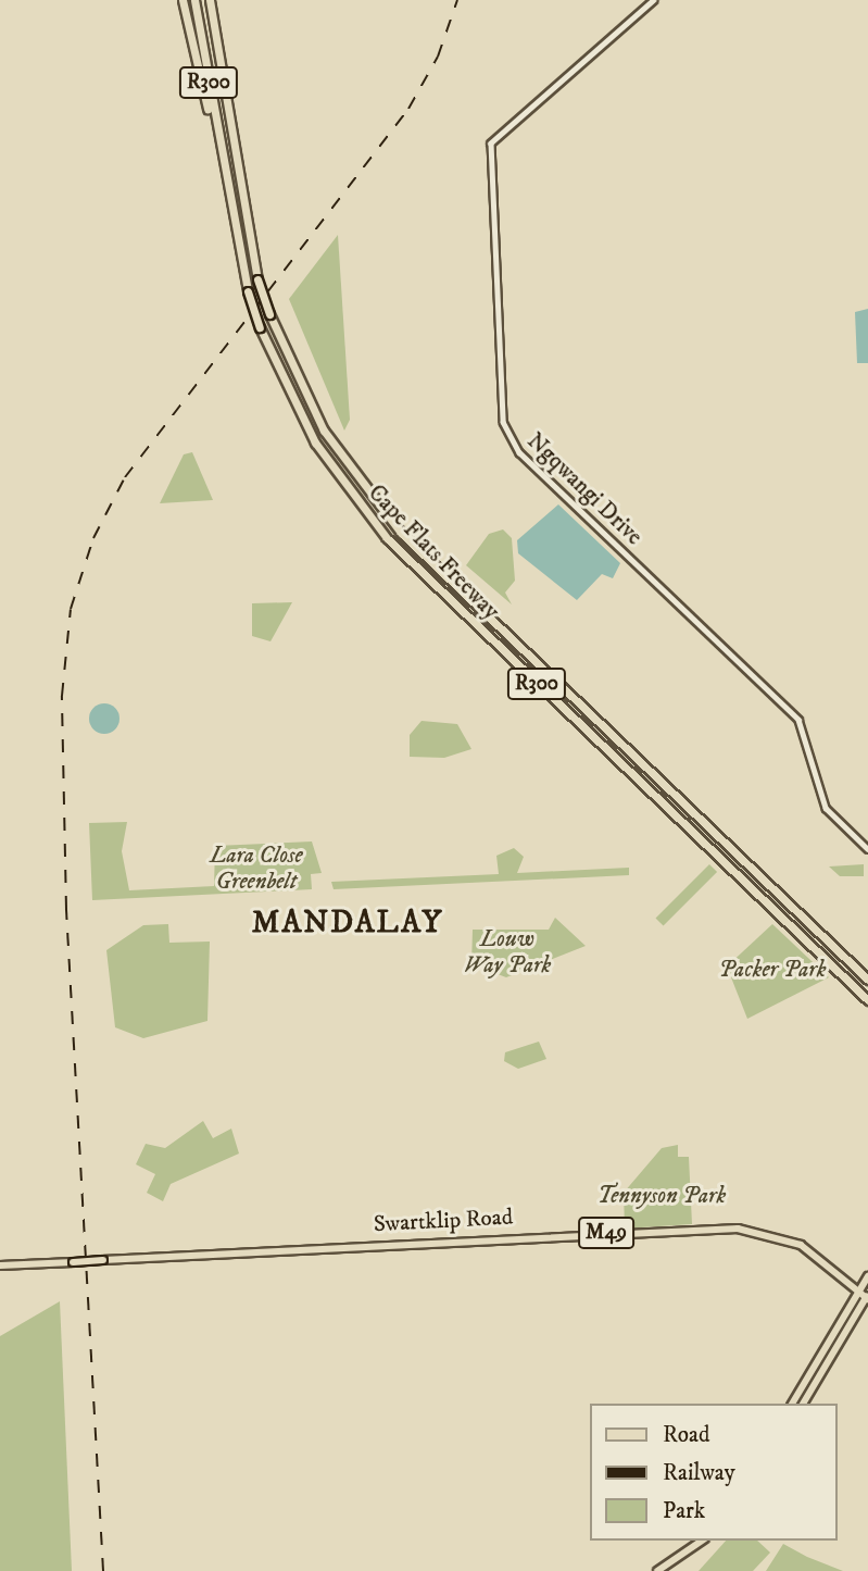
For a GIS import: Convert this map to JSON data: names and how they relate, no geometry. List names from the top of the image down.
{
  "streets": {
    "highway": ["R300", "Cape Flats Freeway"],
    "main road": ["Swartklip Road", "M49"],
    "street": ["Ngqwangi Drive"]
  },
  "districts": ["MANDALAY"],
  "parks": [
    "Lara Close Greenbelt",
    "Louw Way Park",
    "Packer Park",
    "Tennyson Park"
  ],
  "legend": ["Road", "Railway", "Park"]
}
